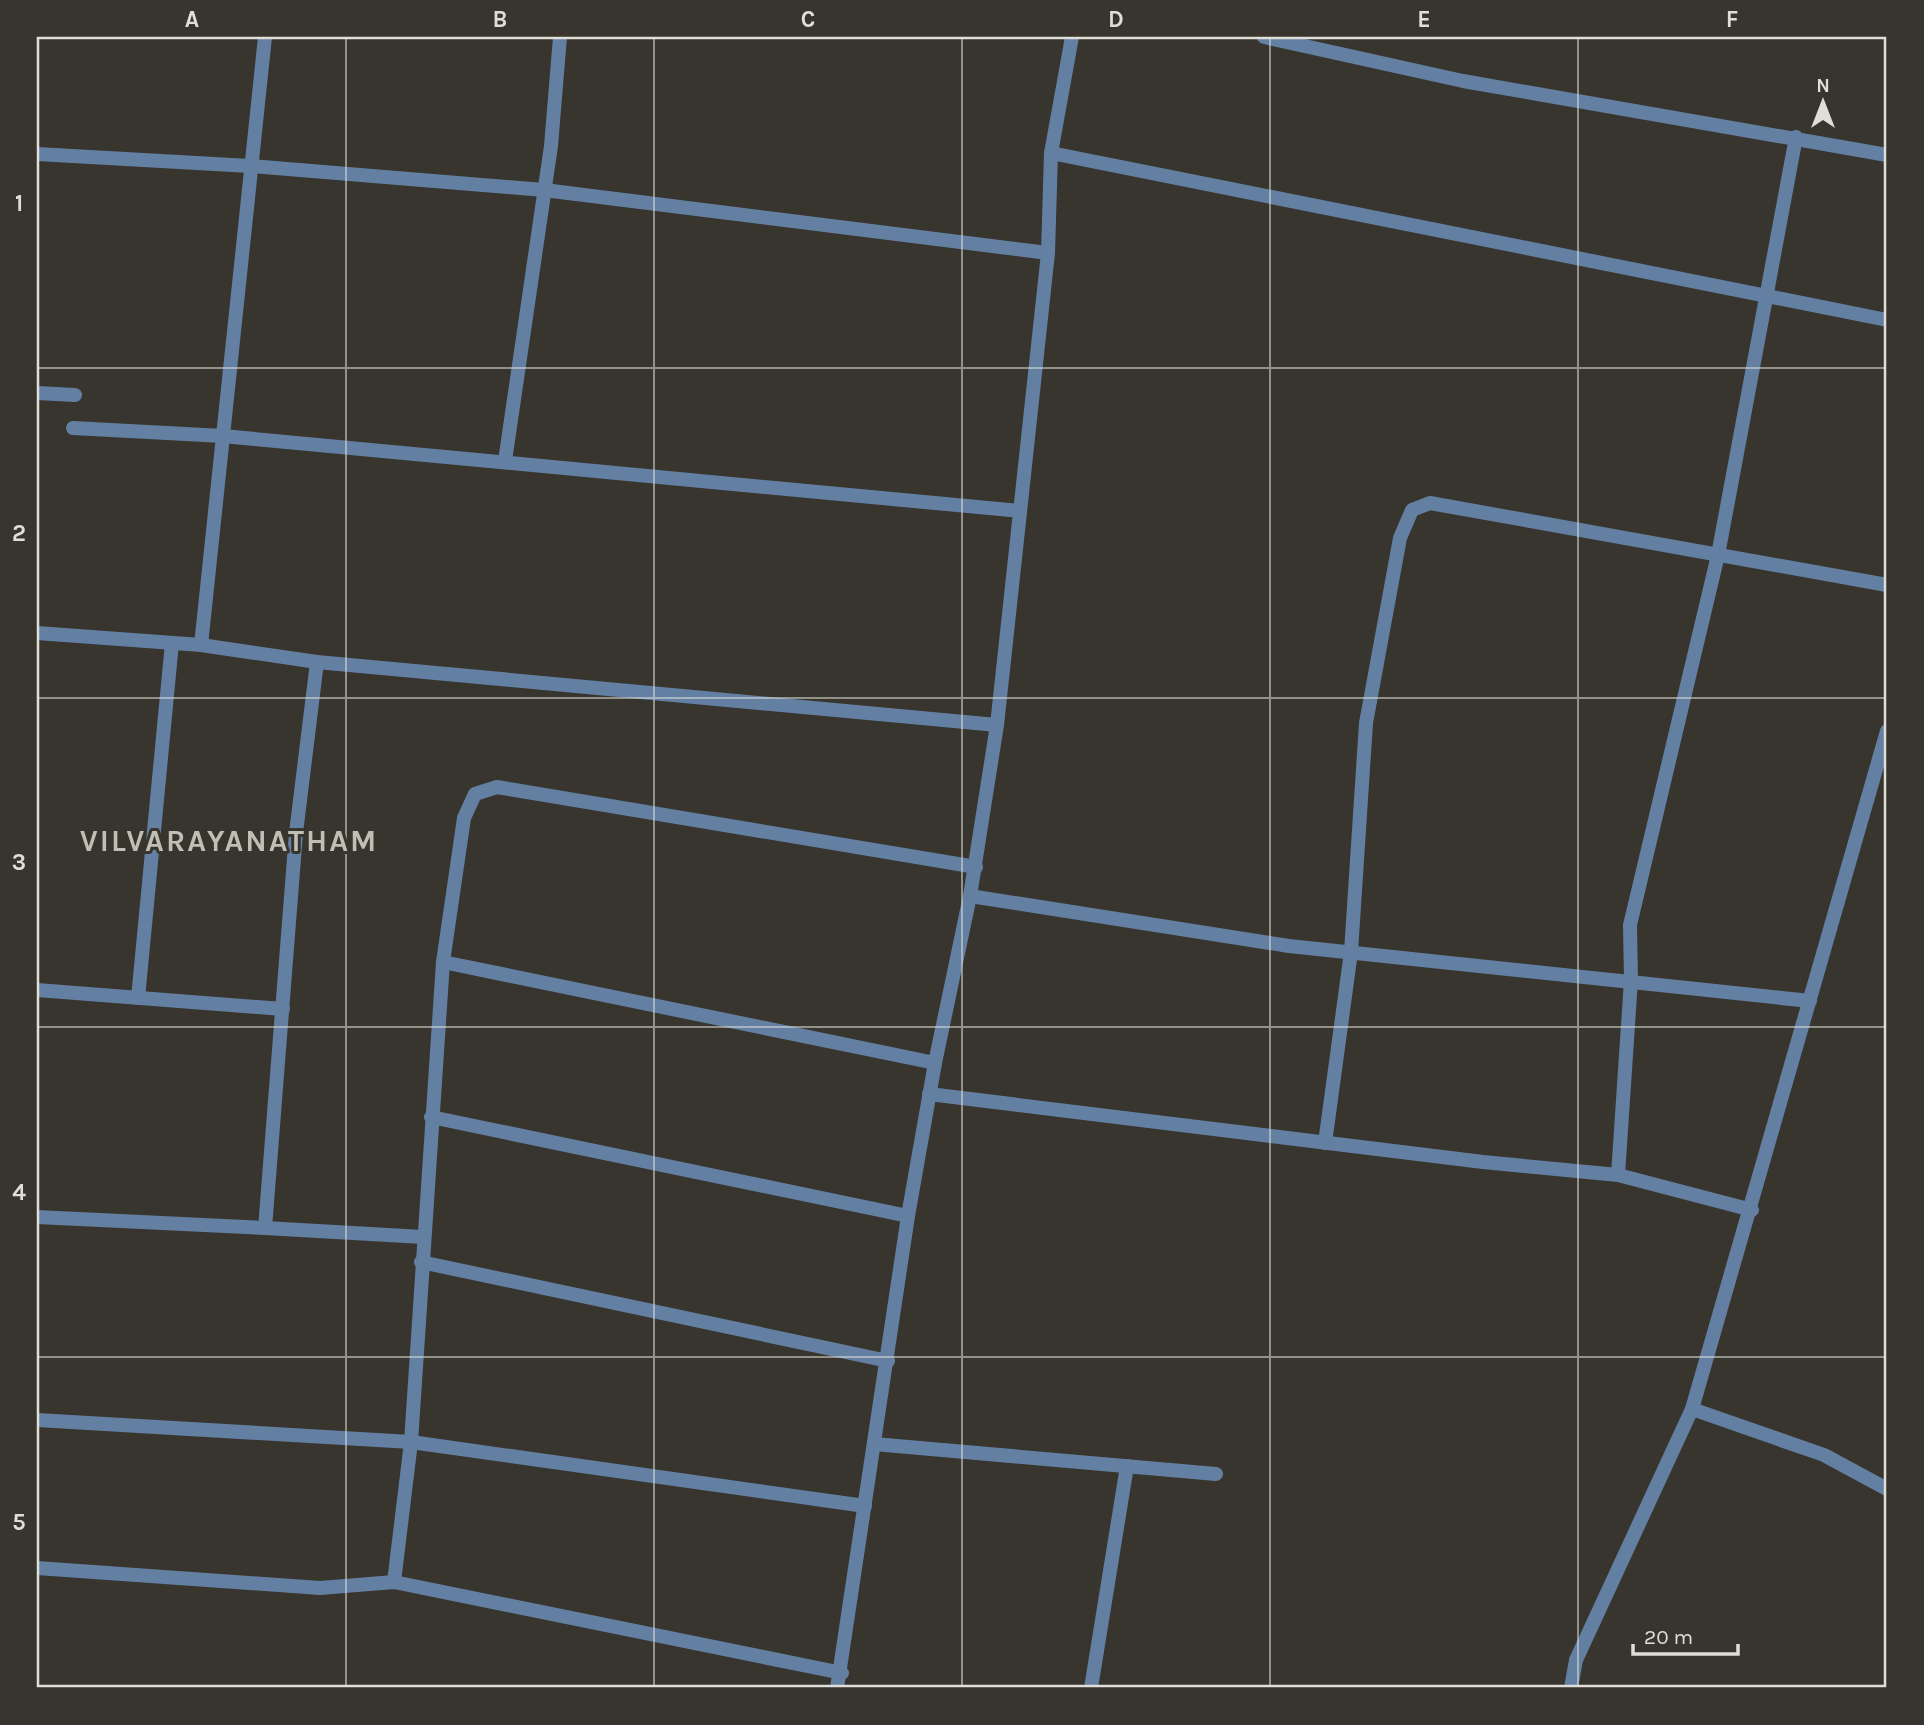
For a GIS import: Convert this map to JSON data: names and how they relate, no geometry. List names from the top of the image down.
{
  "districts": ["VILVARAYANATHAM"],
  "scale_bar": "20 m",
  "north": "top",
  "grid": {
    "columns": [
      "A",
      "B",
      "C",
      "D",
      "E",
      "F"
    ],
    "rows": [
      "1",
      "2",
      "3",
      "4",
      "5"
    ]
  }
}
